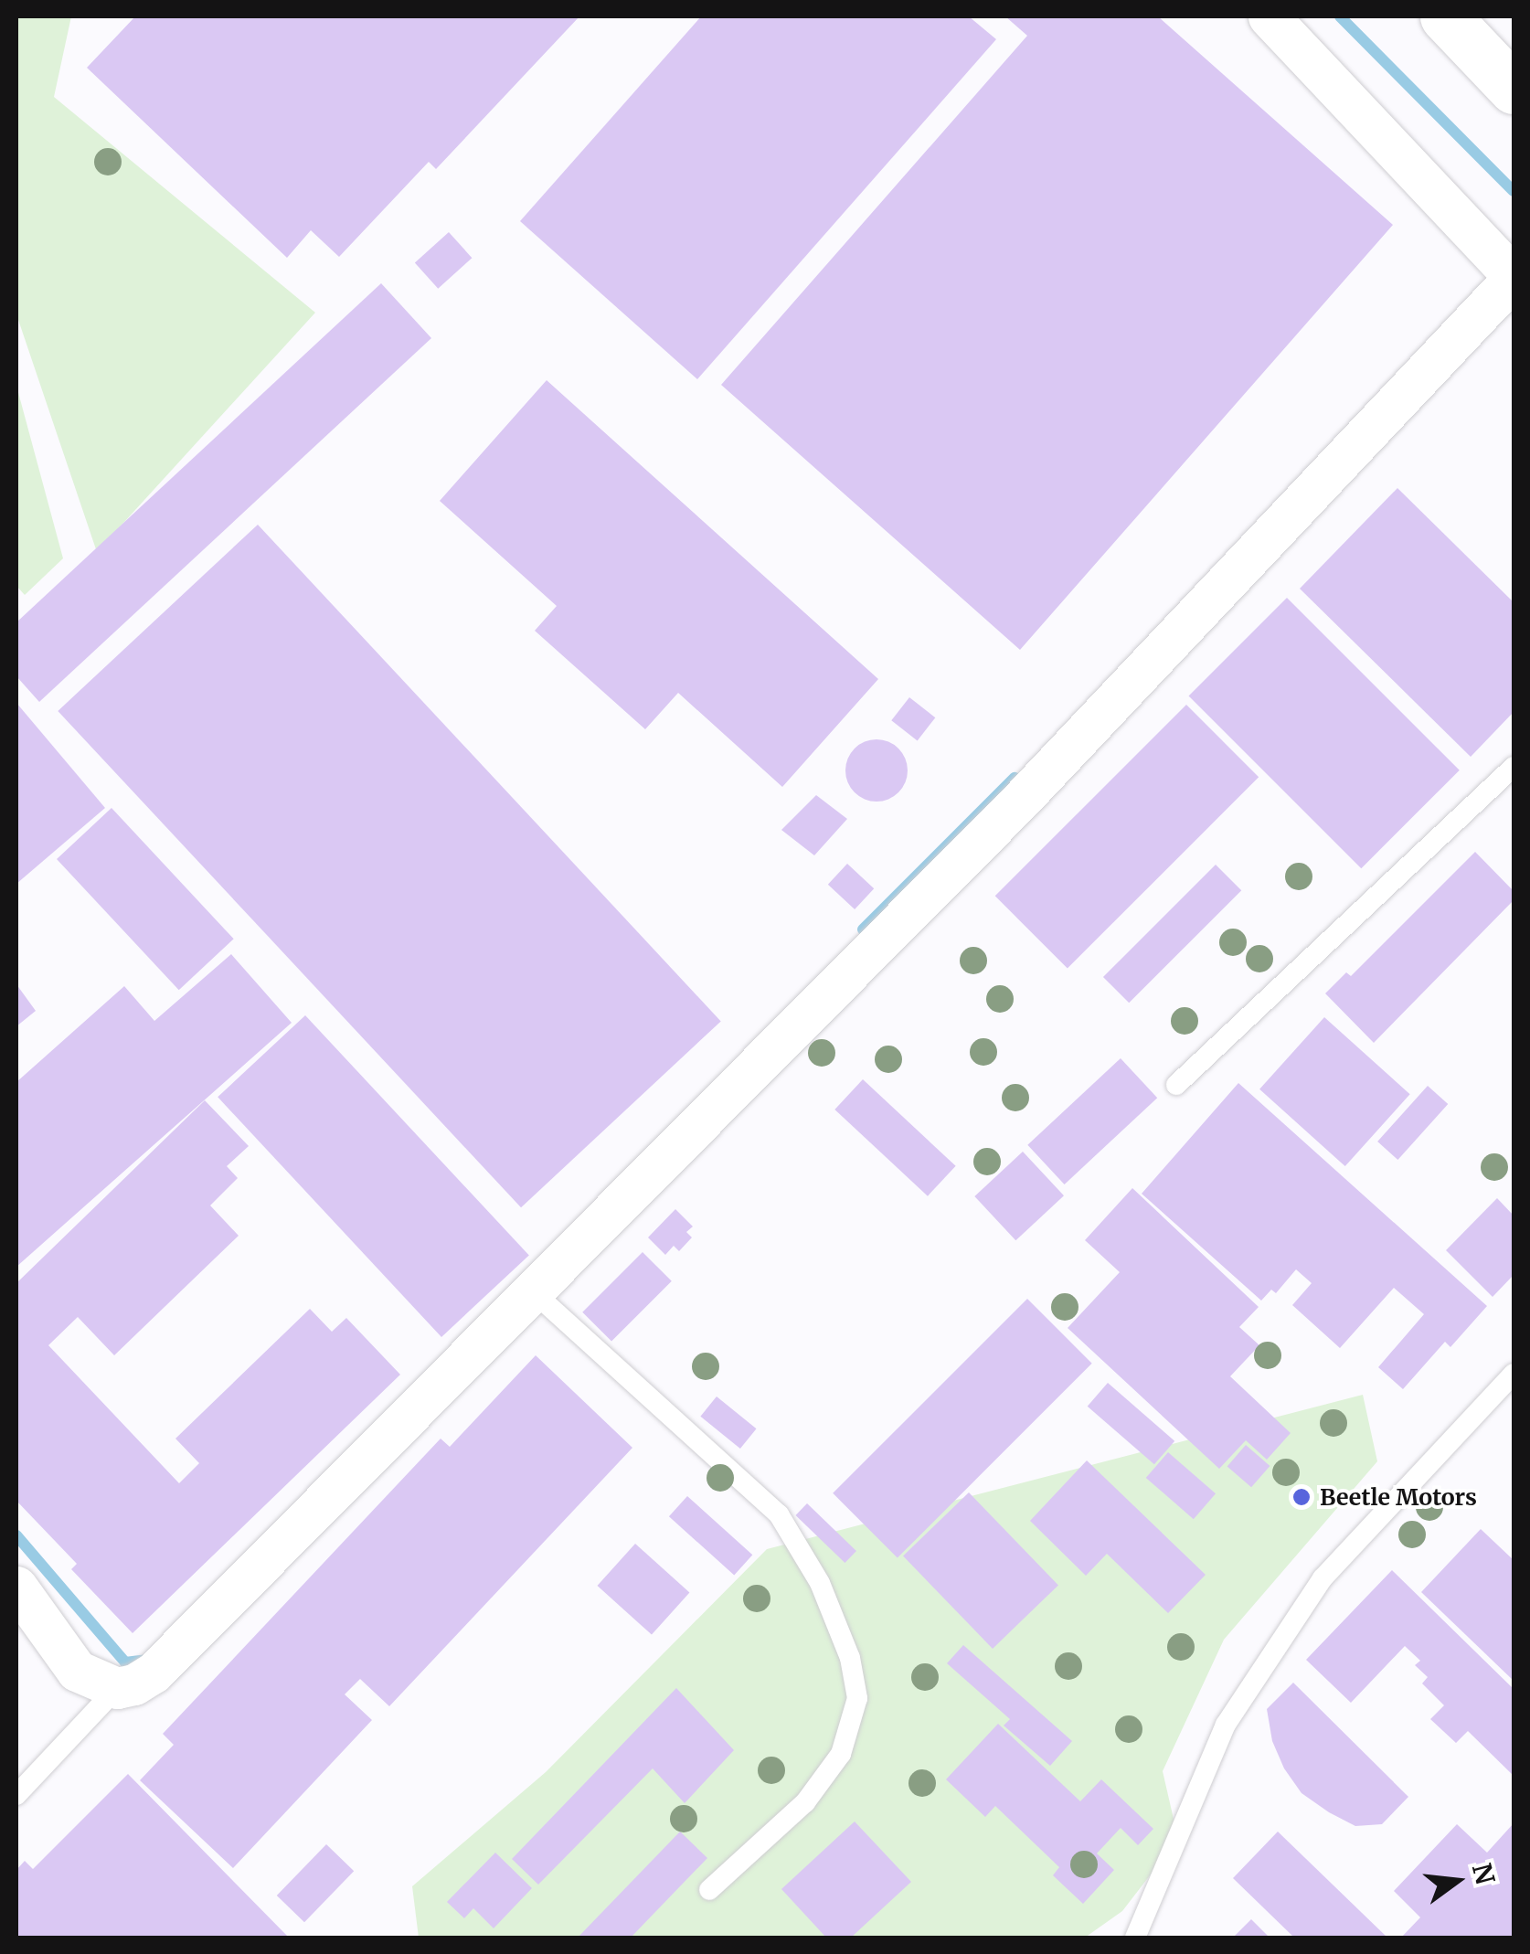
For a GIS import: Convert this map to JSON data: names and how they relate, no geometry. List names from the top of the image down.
{
  "places": ["Beetle Motors"],
  "north": "right"
}
